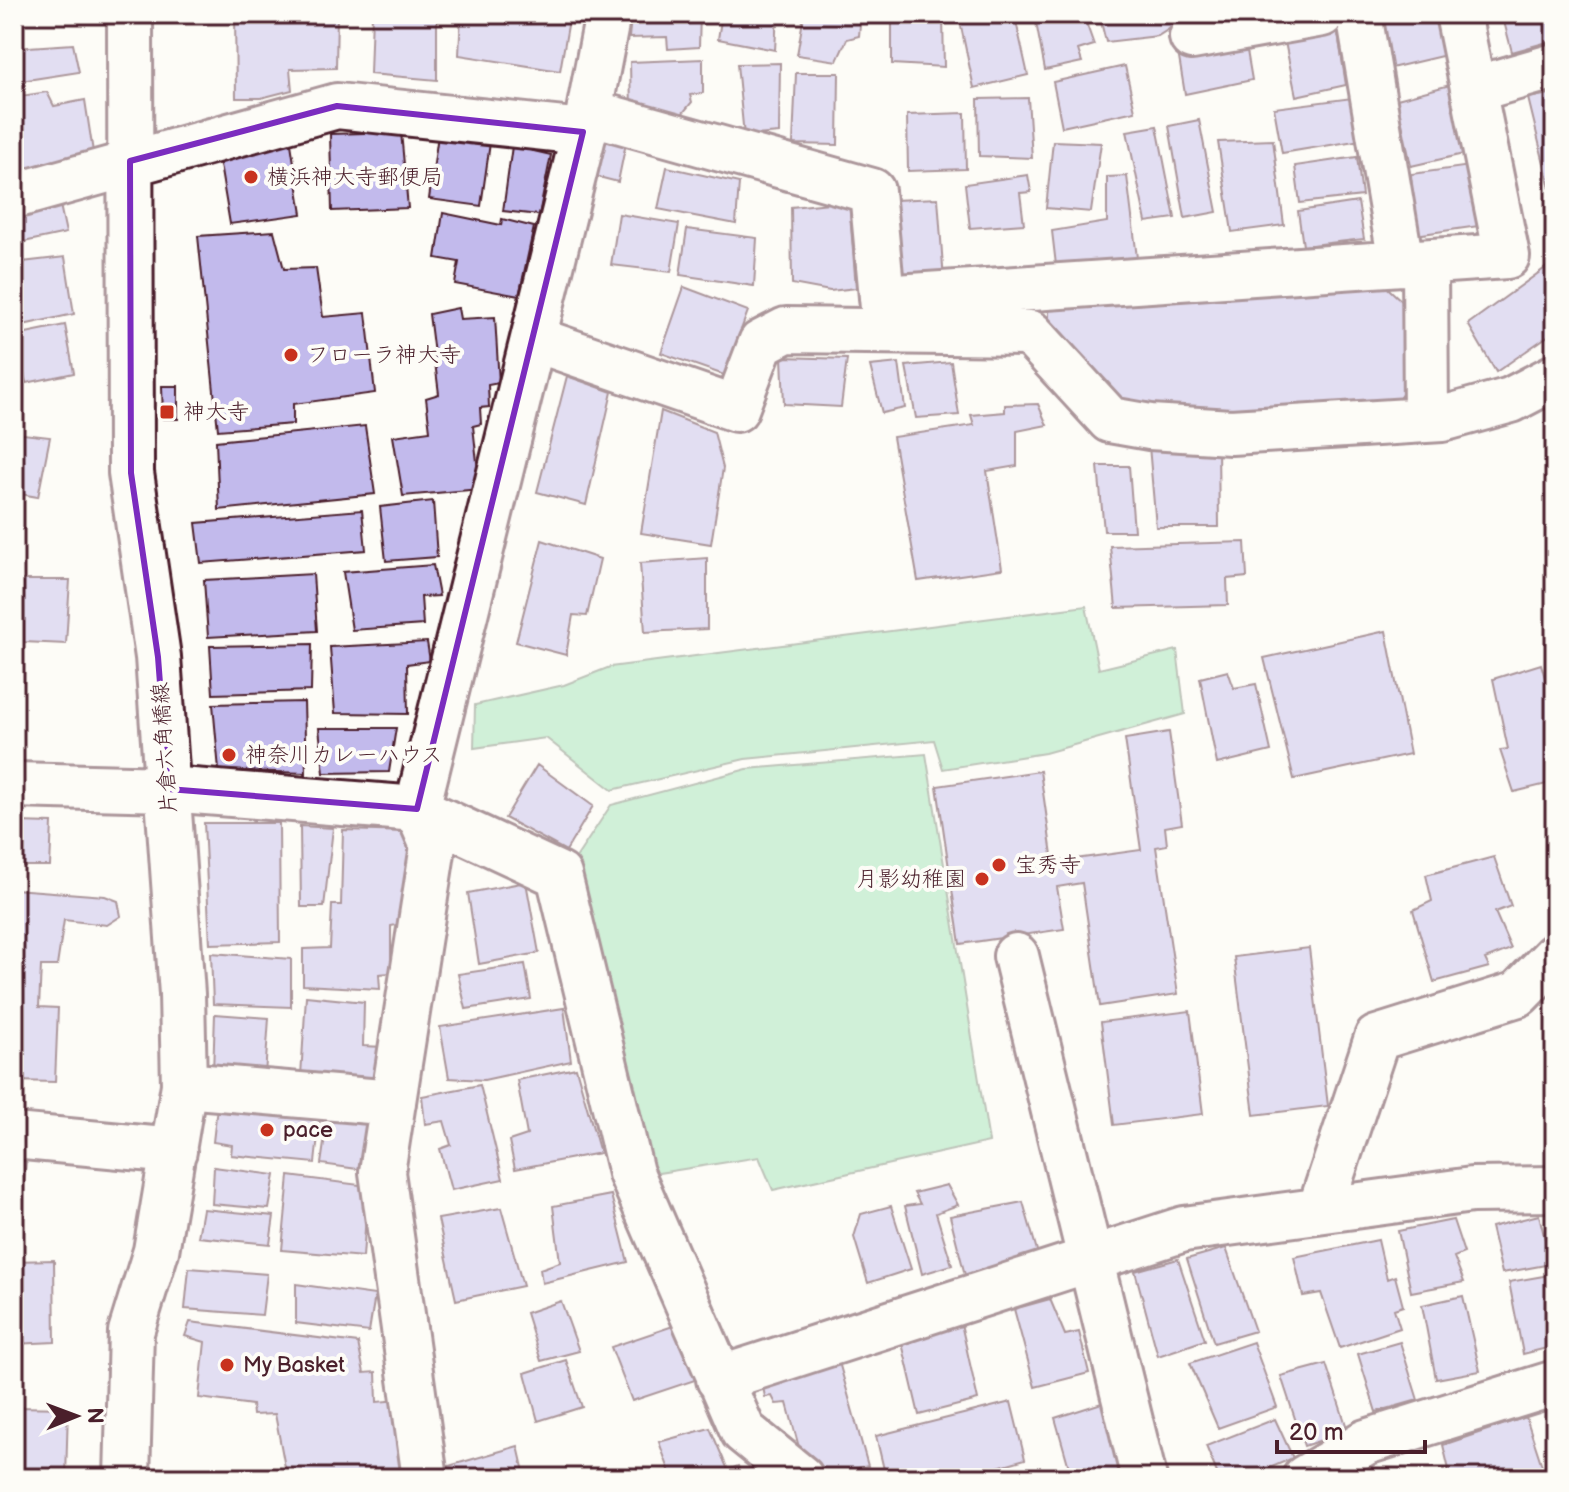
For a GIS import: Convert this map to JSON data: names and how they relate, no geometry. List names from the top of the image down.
{
  "streets": {
    "street": ["片倉六角橋線"]
  },
  "places": {
    "other": [
      "横浜神大寺郵便局",
      "フローラ神大寺",
      "神奈川カレーハウス",
      "宝秀寺",
      "月影幼稚園",
      "pace",
      "My Basket"
    ],
    "transit": ["神大寺"]
  },
  "scale_bar": "20 m",
  "north": "right"
}
